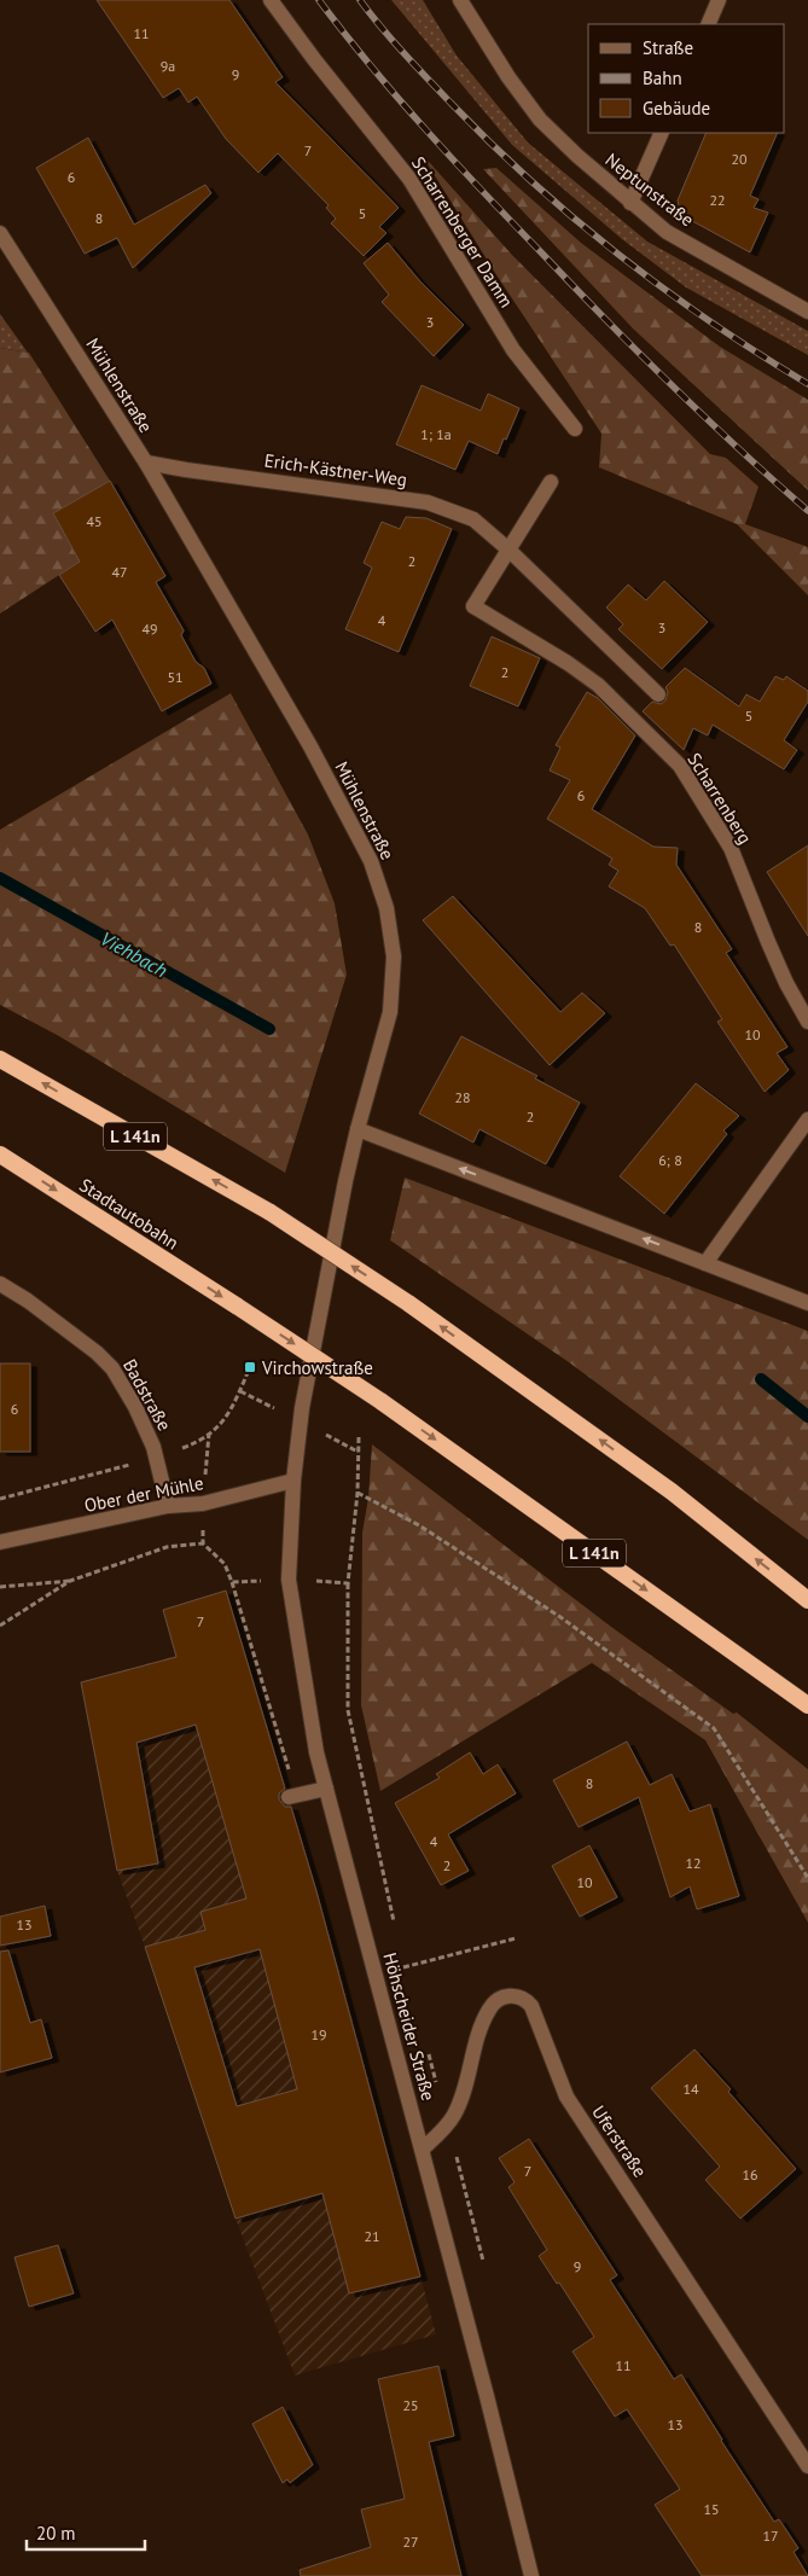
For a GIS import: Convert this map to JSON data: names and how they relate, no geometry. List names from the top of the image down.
{
  "streets": {
    "highway": ["L 141n", "Stadtautobahn"],
    "street": [
      "Neptunstraße",
      "Scharrenberger Damm",
      "Mühlenstraße",
      "Erich-Kästner-Weg",
      "Scharrenberg",
      "Badstraße",
      "Ober der Mühle",
      "Höhscheider Straße",
      "Uferstraße"
    ]
  },
  "crossings": [
    ["Mühlenstraße", "Erich-Kästner-Weg"],
    ["Mühlenstraße", "Ober der Mühle"],
    ["Mühlenstraße", "Höhscheider Straße"],
    ["Erich-Kästner-Weg", "Scharrenberg"],
    ["Badstraße", "Ober der Mühle"],
    ["Ober der Mühle", "Höhscheider Straße"],
    ["Höhscheider Straße", "Uferstraße"]
  ],
  "water": ["Viehbach"],
  "places": {
    "transit": ["Virchowstraße"]
  },
  "house_numbers": [
    "11",
    "9a",
    "9",
    "7",
    "20",
    "6",
    "22",
    "5",
    "8",
    "3",
    "1; 1a",
    "45",
    "2",
    "47",
    "4",
    "3",
    "49",
    "2",
    "51",
    "5",
    "6",
    "8",
    "10",
    "28",
    "2",
    "6; 8",
    "6",
    "7",
    "8",
    "4",
    "12",
    "2",
    "10",
    "13",
    "19",
    "14",
    "7",
    "16",
    "21",
    "9",
    "11",
    "25",
    "13",
    "15",
    "17",
    "27"
  ],
  "legend": ["Straße", "Bahn", "Gebäude"],
  "scale_bar": "20 m"
}
